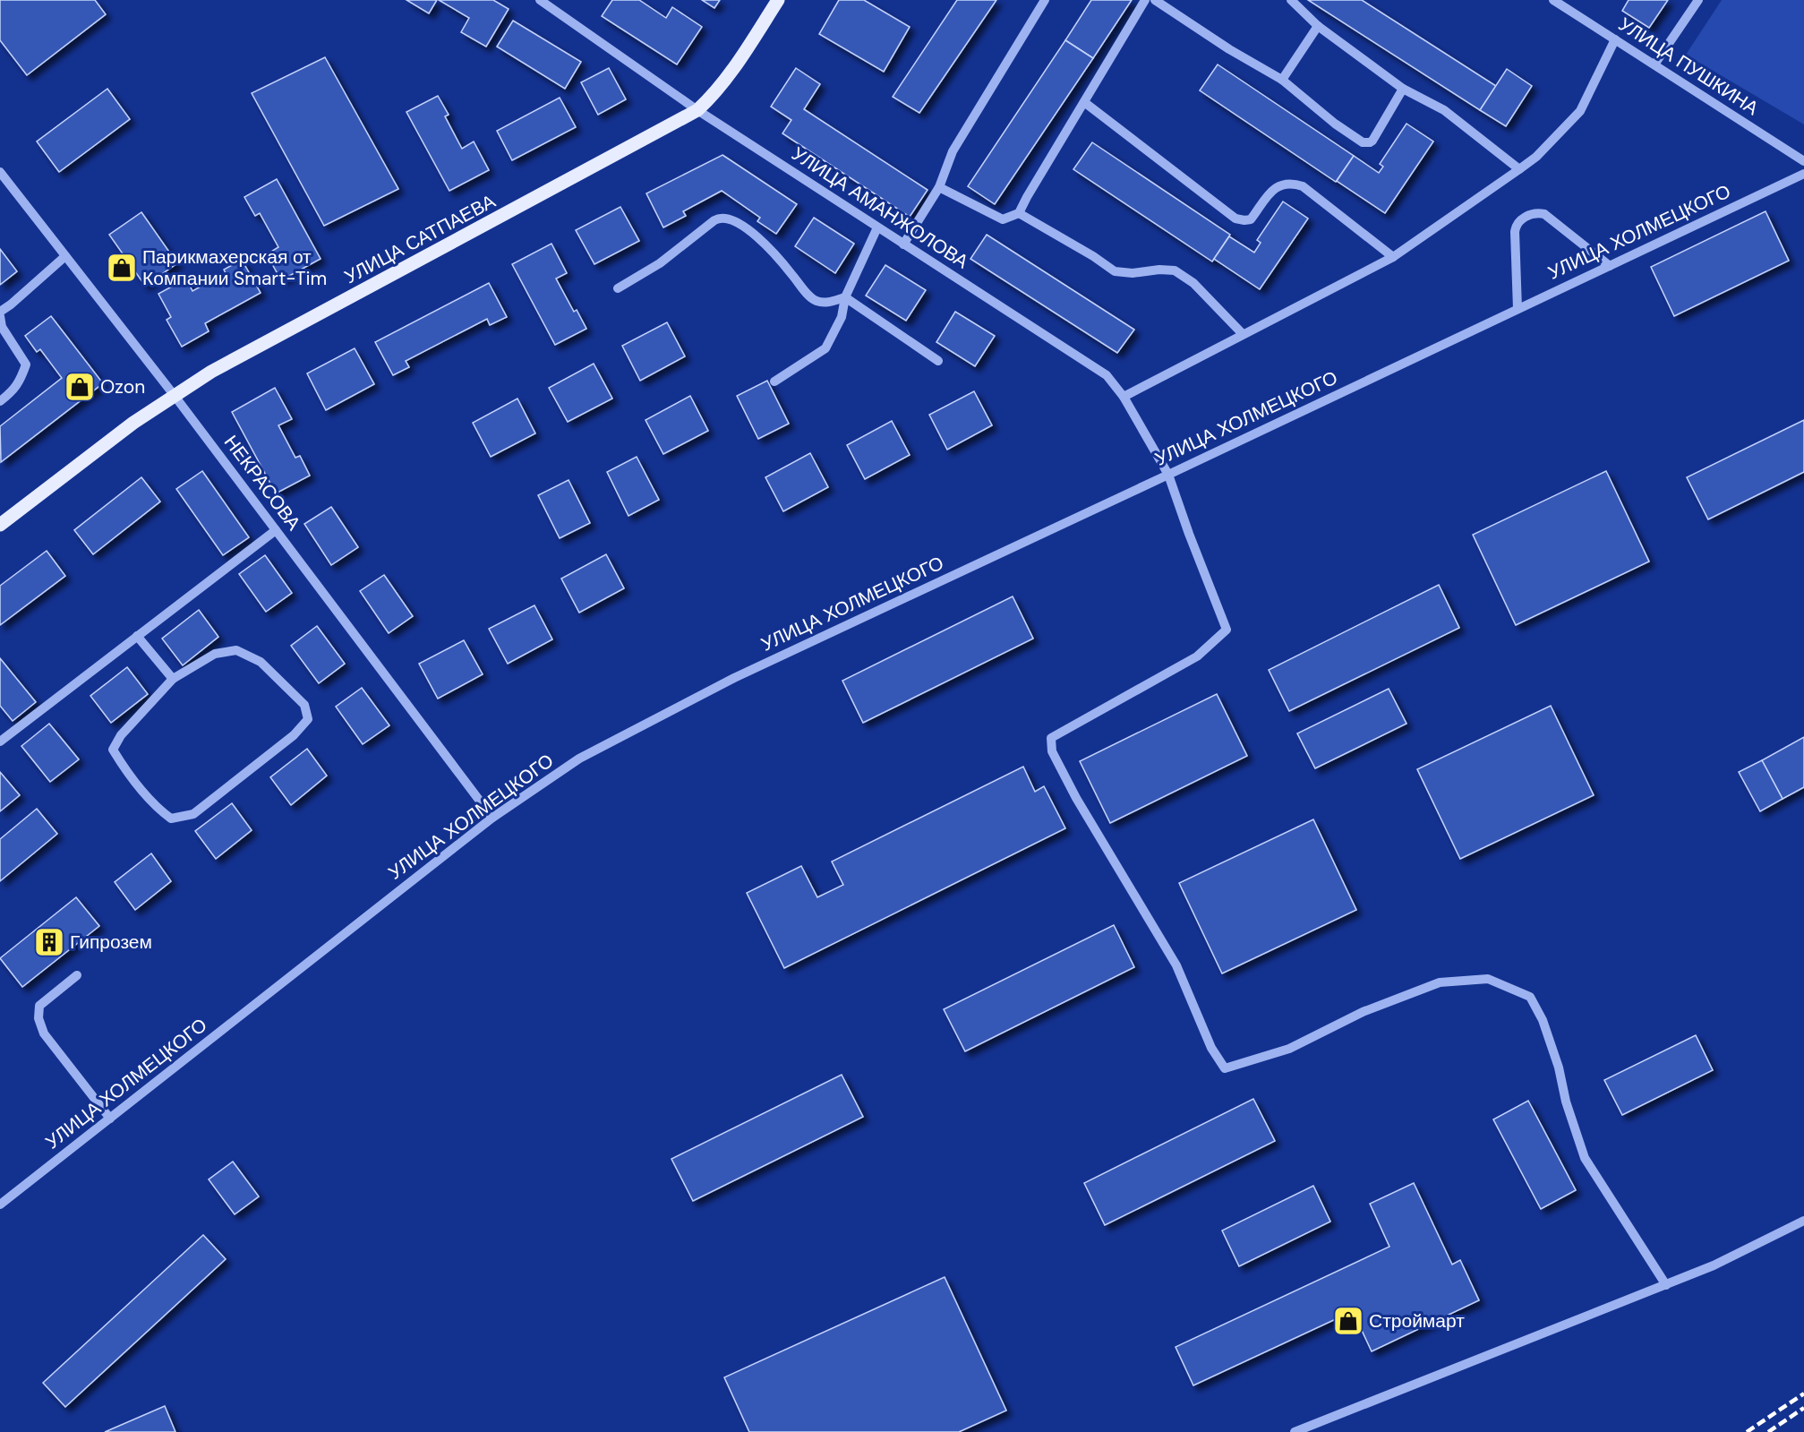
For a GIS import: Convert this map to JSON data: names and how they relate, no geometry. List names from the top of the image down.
{
  "streets": {
    "main road": ["УЛИЦА САТПАЕВА"],
    "street": [
      "УЛИЦА ПУШКИНА",
      "УЛИЦА АМАНЖОЛОВА",
      "УЛИЦА ХОЛМЕЦКОГО",
      "НЕКРАСОВА"
    ]
  },
  "crossings": [
    ["УЛИЦА АМАНЖОЛОВА", "УЛИЦА ХОЛМЕЦКОГО"],
    ["УЛИЦА АМАНЖОЛОВА", "УЛИЦА САТПАЕВА"],
    ["УЛИЦА ХОЛМЕЦКОГО", "НЕКРАСОВА"],
    ["УЛИЦА САТПАЕВА", "НЕКРАСОВА"]
  ],
  "places": {
    "shop": ["Парикмахерская от Компании Smart-Tim", "Ozon", "Строймарт"],
    "building": ["Гипрозем"]
  }
}
